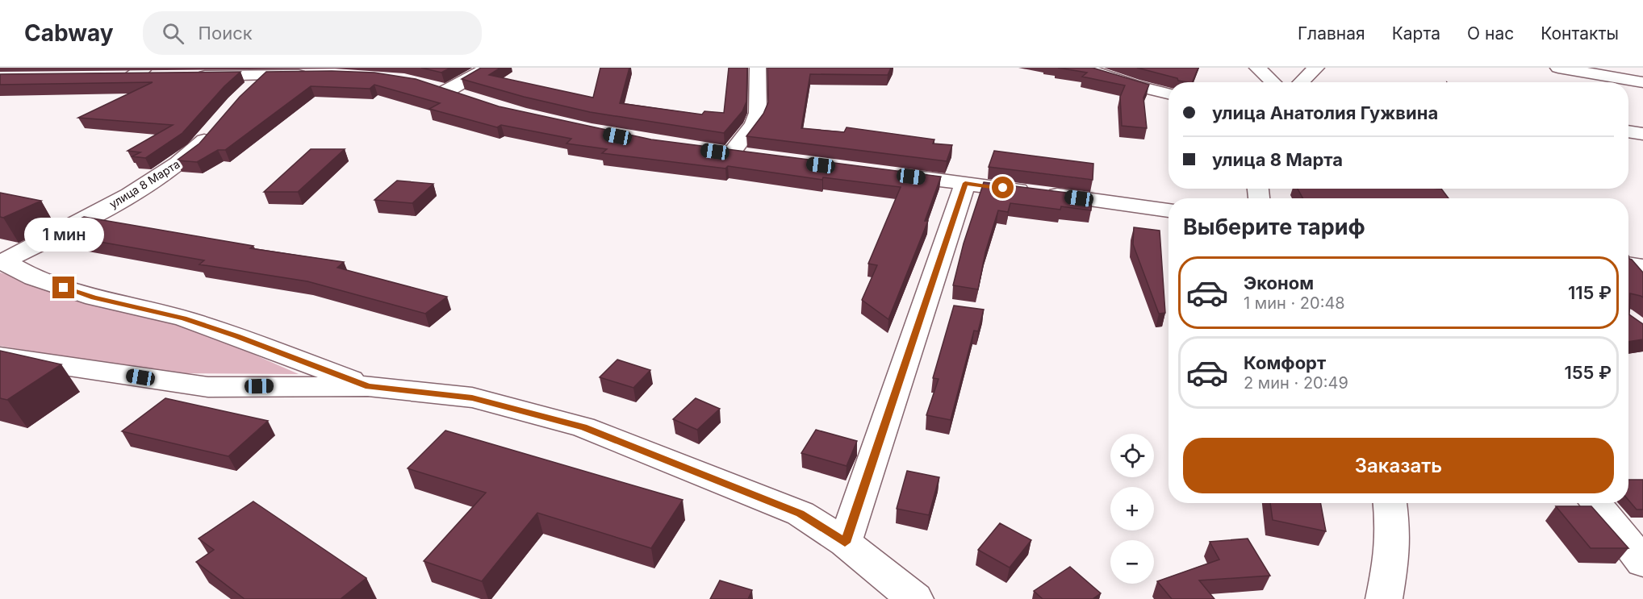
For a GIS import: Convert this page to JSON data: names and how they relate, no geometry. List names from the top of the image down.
{
  "streets": {
    "street": ["улица 8 Марта"]
  },
  "page": {
    "header": "Cabway",
    "search": "Поиск",
    "nav": [
      "Главная",
      "Карта",
      "О нас",
      "Контакты"
    ],
    "banner": ["улица Анатолия Гужвина", "улица 8 Марта"],
    "heading": "Выберите тариф",
    "bubble": "1 мин",
    "list": [
      {
        "name": "Эконом",
        "note": "1 мин · 20:48",
        "value": "115 ₽"
      },
      {
        "name": "Комфорт",
        "note": "2 мин · 20:49",
        "value": "155 ₽"
      }
    ],
    "buttons": "Заказать",
    "map_buttons": ["+", "−"]
  }
}
